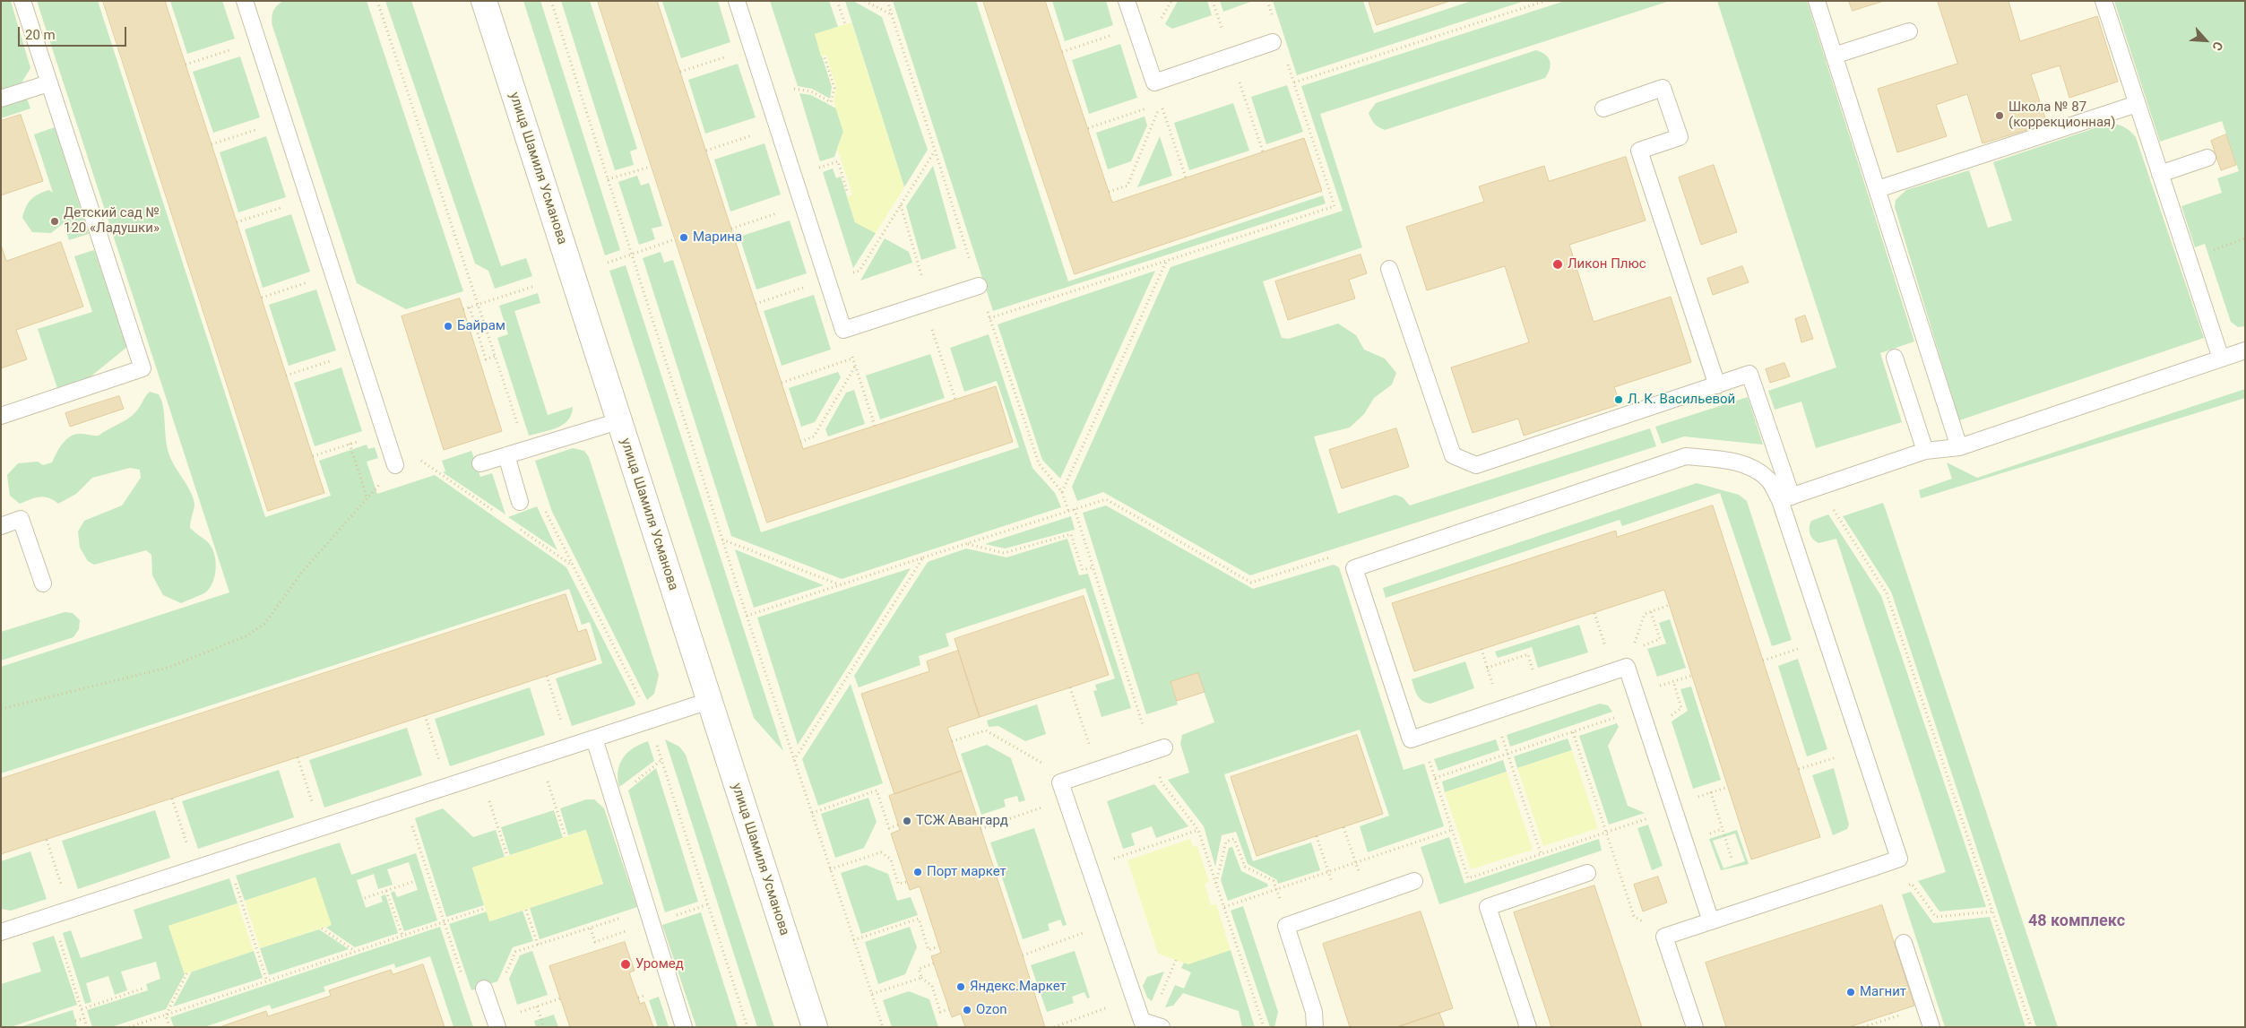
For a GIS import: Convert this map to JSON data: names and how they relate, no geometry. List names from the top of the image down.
{
  "streets": {
    "street": ["улица Шамиля Усманова"]
  },
  "districts": ["48 комплекс"],
  "places": [
    "Школа № 87 (коррекционная)",
    "Детский сад № 120 «Ладушки»",
    "Марина",
    "Ликон Плюс",
    "Байрам",
    "Л. К. Васильевой",
    "ТСЖ Авангард",
    "Порт маркет",
    "Уромед",
    "Яндекс.Маркет",
    "Магнит",
    "Ozon"
  ],
  "scale_bar": "20 m",
  "north": "bottom right"
}
